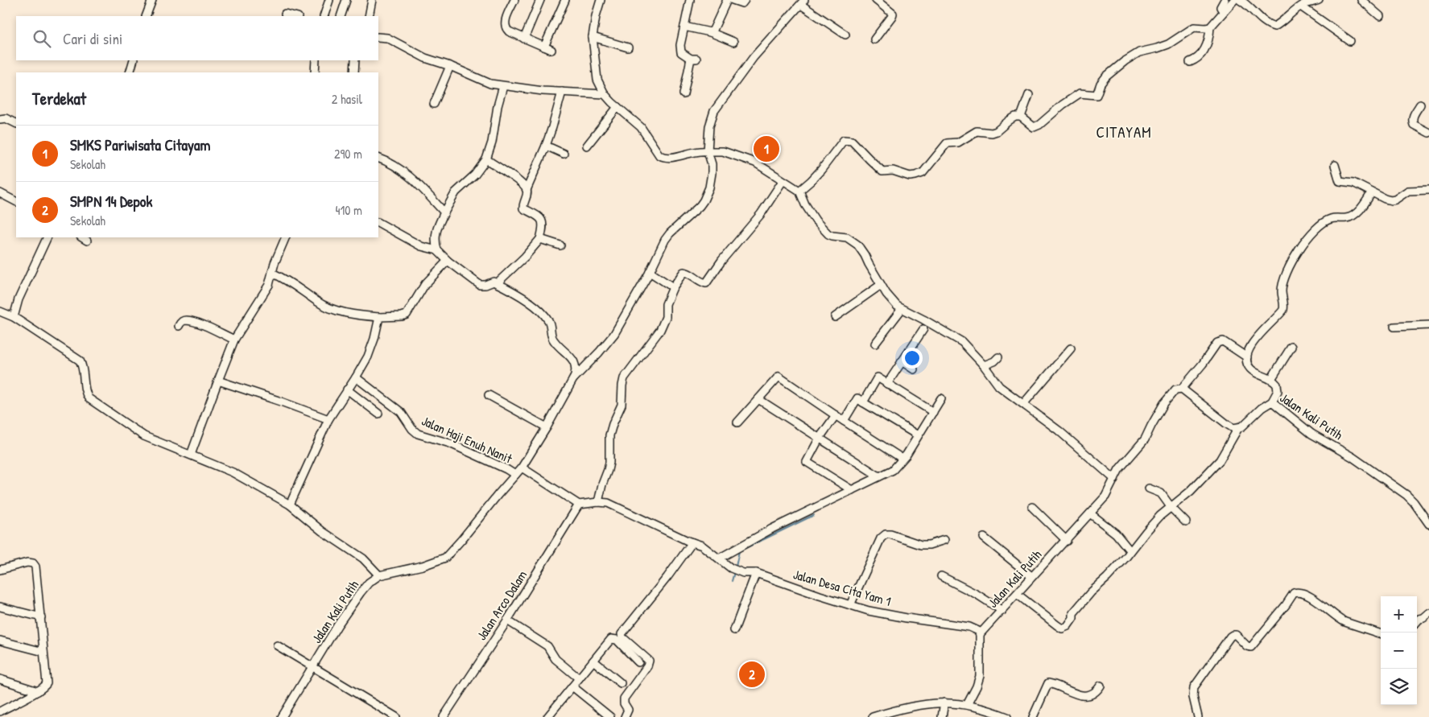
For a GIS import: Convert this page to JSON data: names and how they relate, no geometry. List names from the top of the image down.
{
  "streets": {
    "street": [
      "Jalan Kali Putih",
      "Jalan Haji Enuh Nanit",
      "Jalan Desa Cita Yam 1",
      "Jalan Arco Dalam"
    ]
  },
  "crossings": [
    ["Jalan Kali Putih", "Jalan Haji Enuh Nanit"],
    ["Jalan Kali Putih", "Jalan Desa Cita Yam 1"],
    ["Jalan Haji Enuh Nanit", "Jalan Arco Dalam"]
  ],
  "districts": ["CITAYAM"],
  "page": {
    "search": "Cari di sini",
    "heading": ["Terdekat", "2 hasil"],
    "list": [
      {
        "mark": "1",
        "name": "SMKS Pariwisata Citayam",
        "note": "Sekolah",
        "value": "290 m"
      },
      {
        "mark": "2",
        "name": "SMPN 14 Depok",
        "note": "Sekolah",
        "value": "410 m"
      }
    ],
    "pins": ["1", "2"],
    "map_buttons": ["+", "−"]
  }
}
